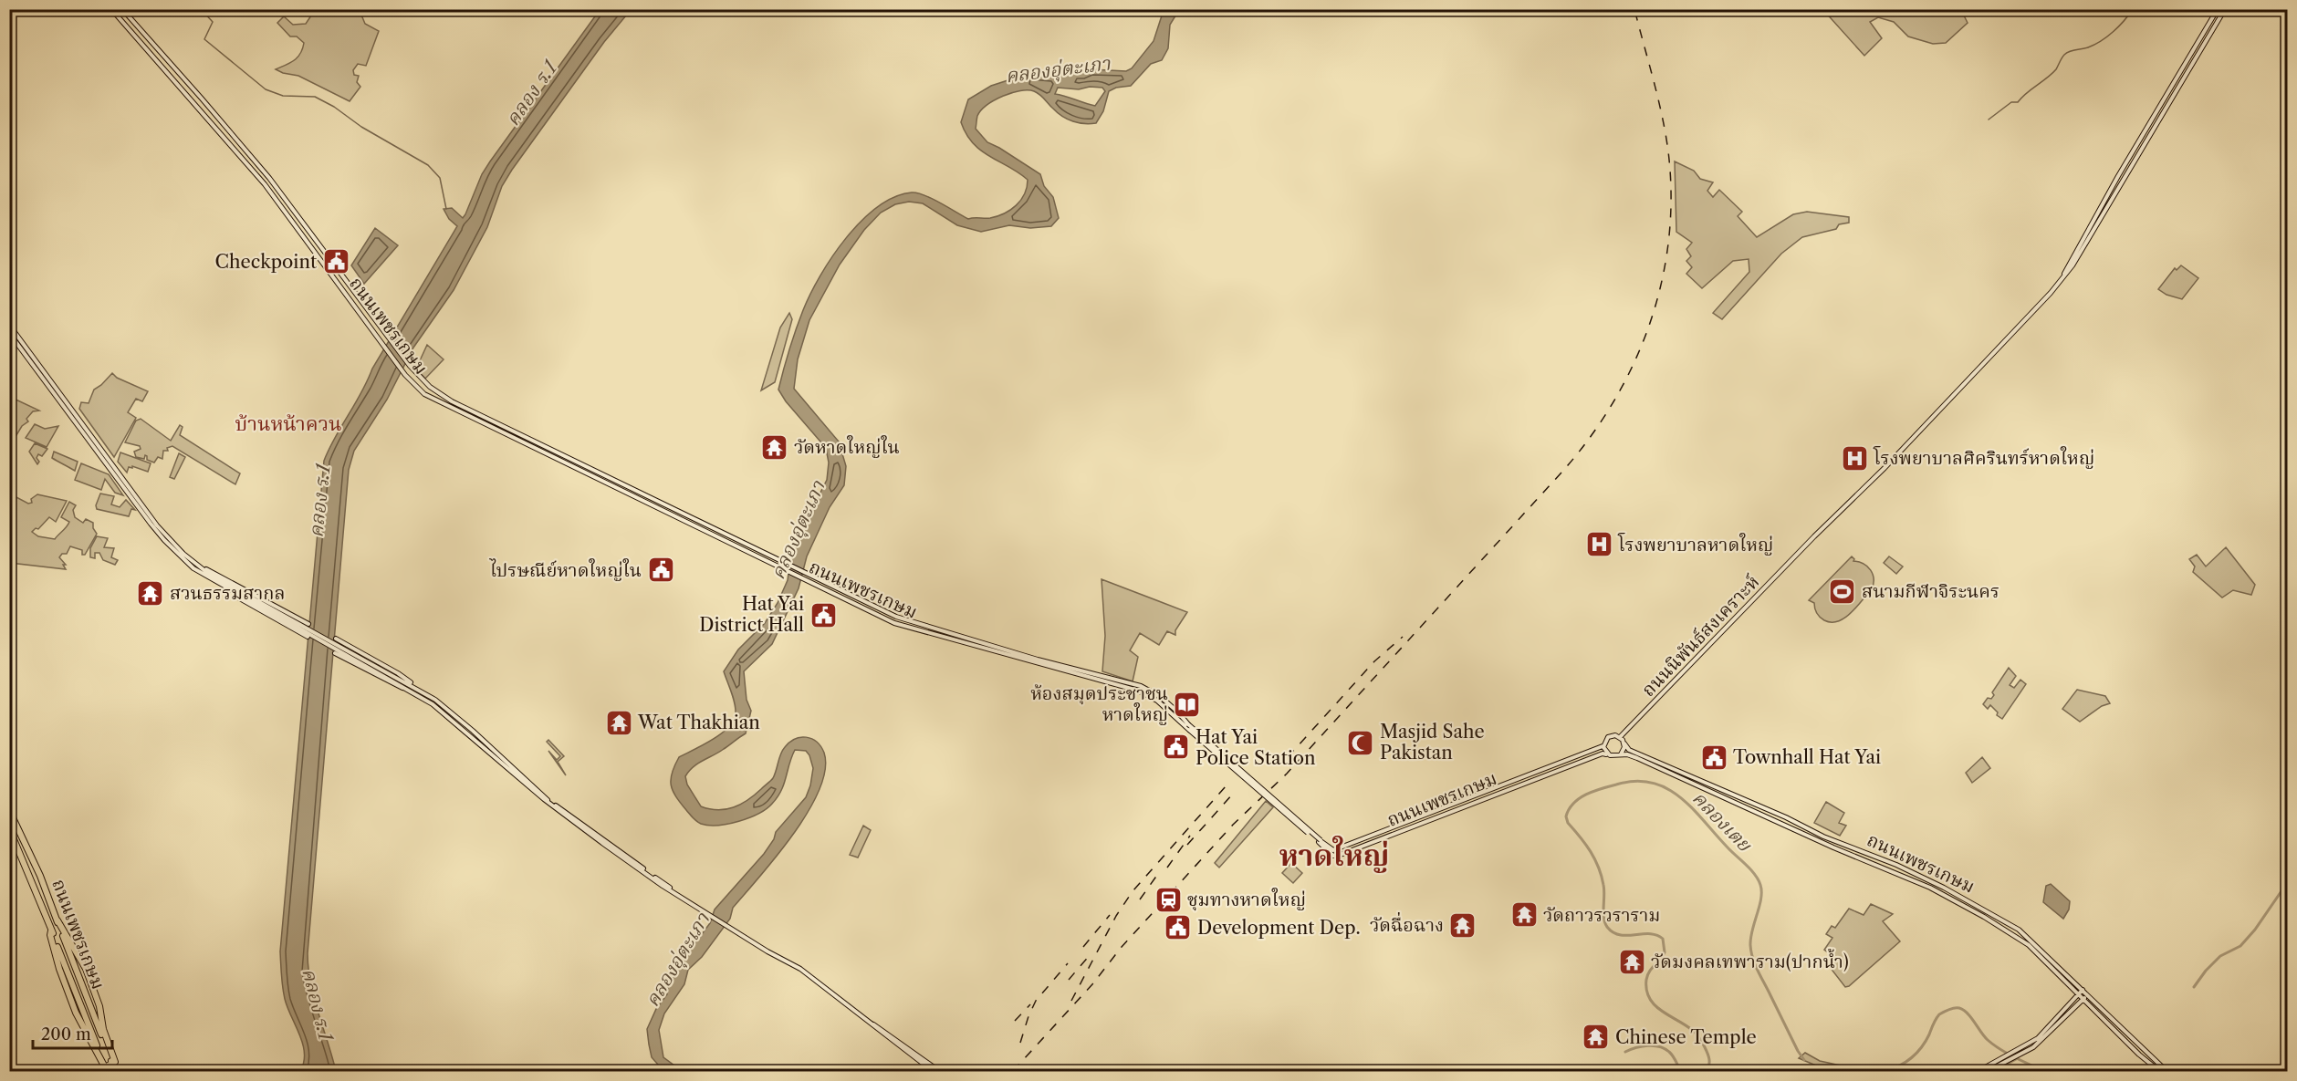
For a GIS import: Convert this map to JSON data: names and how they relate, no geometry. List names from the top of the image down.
{
  "streets": {
    "highway": ["ถนนเพชรเกษม"],
    "main road": ["ถนนนิพันธ์สงเคราะห์"]
  },
  "crossings": [
    ["ถนนเพชรเกษม", "ถนนนิพันธ์สงเคราะห์"]
  ],
  "districts": ["บ้านหน้าควน", "หาดใหญ่"],
  "water": ["คลองอุ่ตะเภา", "คลอง ร.1", "คลองเตย"],
  "places": {
    "public building": [
      "Checkpoint",
      "ไปรษณีย์หาดใหญ่ใน",
      "Hat Yai District Hall",
      "Hat Yai Police Station",
      "Townhall Hat Yai",
      "Development Dep."
    ],
    "temple": [
      "วัดหาดใหญ่ใน",
      "สวนธรรมสากล",
      "Wat Thakhian",
      "วัดถาวรวราราม",
      "วัดฉื่อฉาง",
      "วัดมงคลเทพาราม(ปากน้ำ)",
      "Chinese Temple"
    ],
    "hospital": ["โรงพยาบาลศิครินทร์หาดใหญ่", "โรงพยาบาลหาดใหญ่"],
    "sports": ["สนามกีฬาจิระนคร"],
    "library": ["ห้องสมุดประชาชน หาดใหญ่"],
    "mosque": ["Masjid Sahe Pakistan"],
    "station": ["ชุมทางหาดใหญ่"]
  },
  "scale_bar": "200 m"
}
